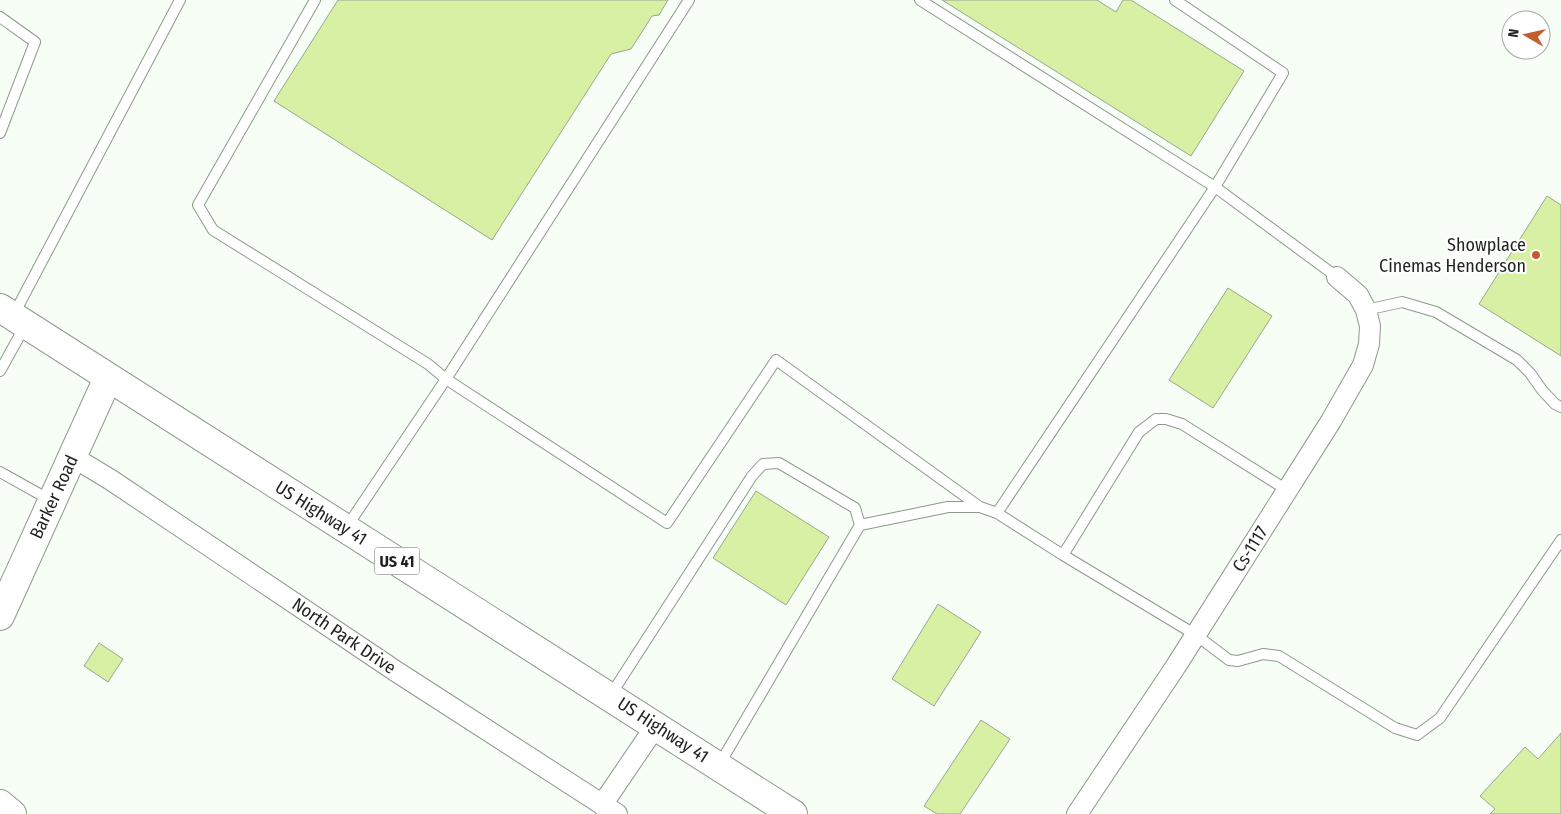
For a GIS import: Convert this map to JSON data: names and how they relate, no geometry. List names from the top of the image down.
{
  "streets": {
    "main road": ["Barker Road", "US Highway 41", "US 41"],
    "street": ["Cs-1117", "North Park Drive"]
  },
  "crossings": [
    ["Barker Road", "US Highway 41"],
    ["Barker Road", "North Park Drive"]
  ],
  "places": ["Showplace Cinemas Henderson"],
  "north": "left"
}
